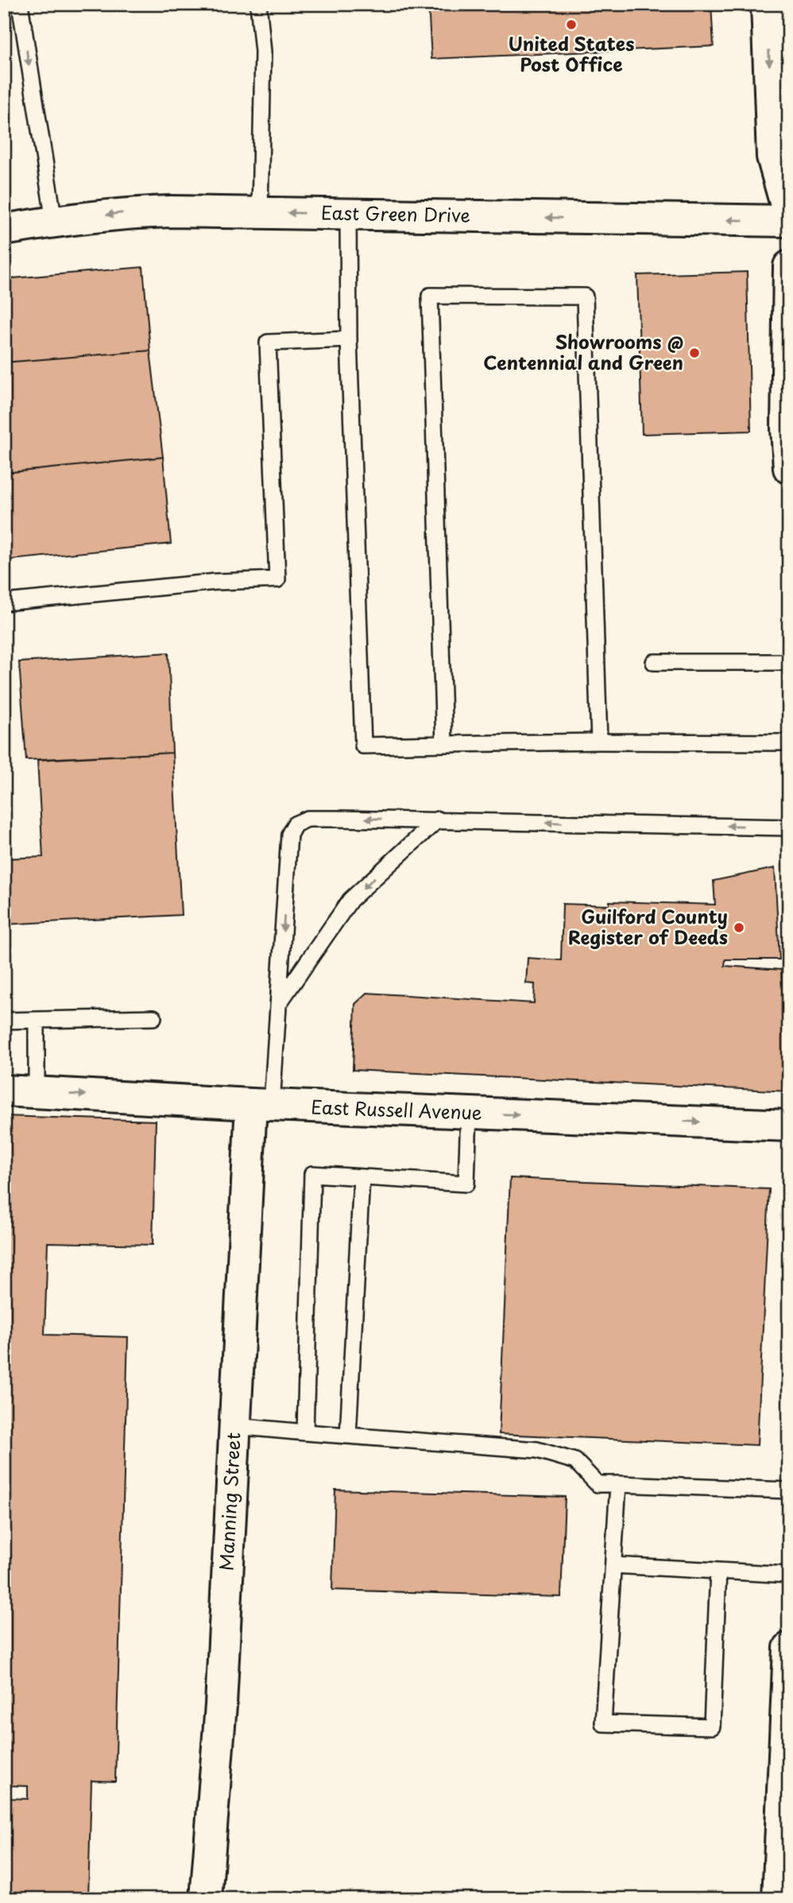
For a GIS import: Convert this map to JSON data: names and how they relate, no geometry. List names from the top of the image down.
{
  "streets": {
    "main road": ["East Green Drive", "East Russell Avenue", "Manning Street"]
  },
  "crossings": [
    ["East Russell Avenue", "Manning Street"]
  ],
  "one_way": ["East Green Drive", "East Russell Avenue"],
  "places": ["United States Post Office", "Showrooms @ Centennial and Green", "Guilford County Register of Deeds"]
}
